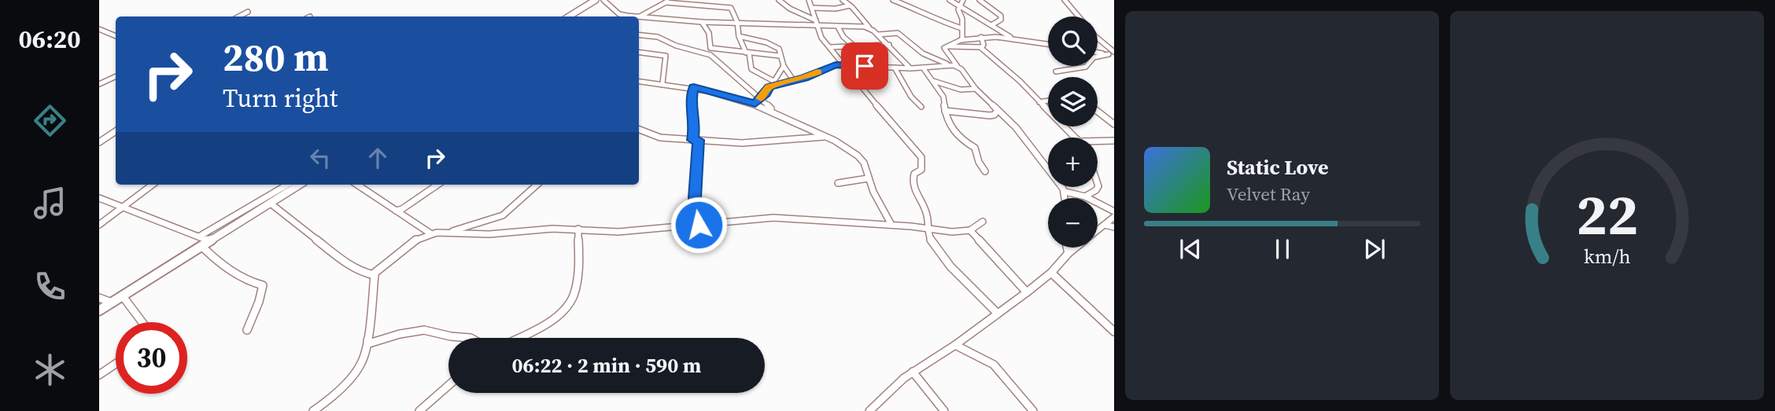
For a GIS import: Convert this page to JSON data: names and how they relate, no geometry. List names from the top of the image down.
{
  "page": {
    "tabs": "06:20",
    "map_buttons": ["+", "−"],
    "turn": ["280 m", "Turn right"],
    "song": ["Static Love", "Velvet Ray"],
    "limit": "30",
    "trip": "06:22 · 2 min · 590 m",
    "gauge": ["22", "km/h"]
  }
}
